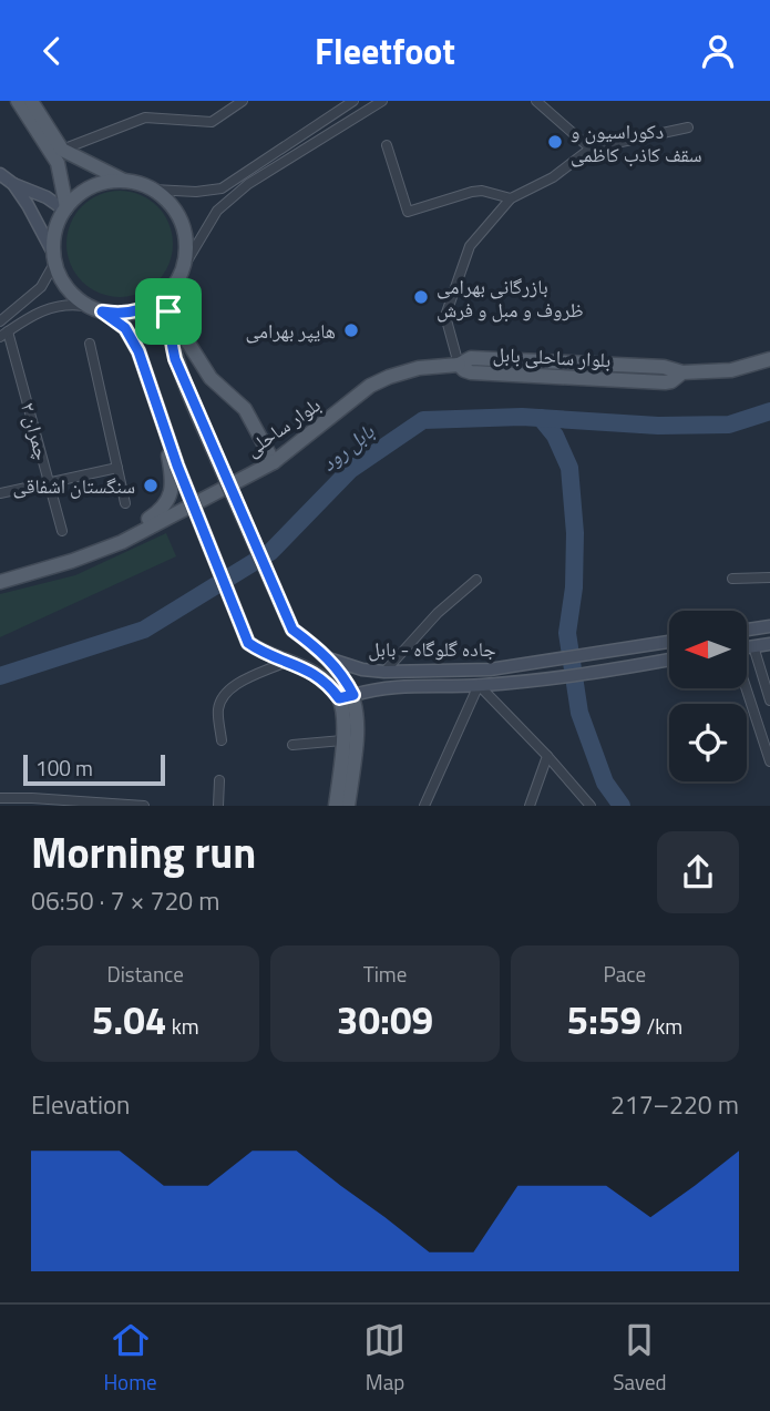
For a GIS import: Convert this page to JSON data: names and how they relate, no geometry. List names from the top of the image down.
{
  "streets": {
    "main road": ["بلوار ساحلی بابل", "بلوار ساحلی", "جاده گلوگاه - بابل"],
    "street": ["چمران ۲"]
  },
  "crossings": [
    ["بلوار ساحلی بابل", "بلوار ساحلی"]
  ],
  "water": ["بابل رود"],
  "places": [
    "دکوراسیون و سقف کاذب کاظمی",
    "بازرگانی بهرامی ظروف و مبل و فرش",
    "هایپر بهرامی",
    "سنگستان اشفاقی"
  ],
  "scale_bar": "100 m",
  "north": "left",
  "page": {
    "header": "Fleetfoot",
    "scale": "100 m",
    "heading": ["Morning run", "06:50 · 7 × 720 m"],
    "stats": [
      ["Distance", "5.04 km"],
      ["Time", "30:09"],
      ["Pace", "5:59 /km"]
    ],
    "chart": ["Elevation", "217–220 m"],
    "tabs": ["Home", "Map", "Saved"]
  }
}
